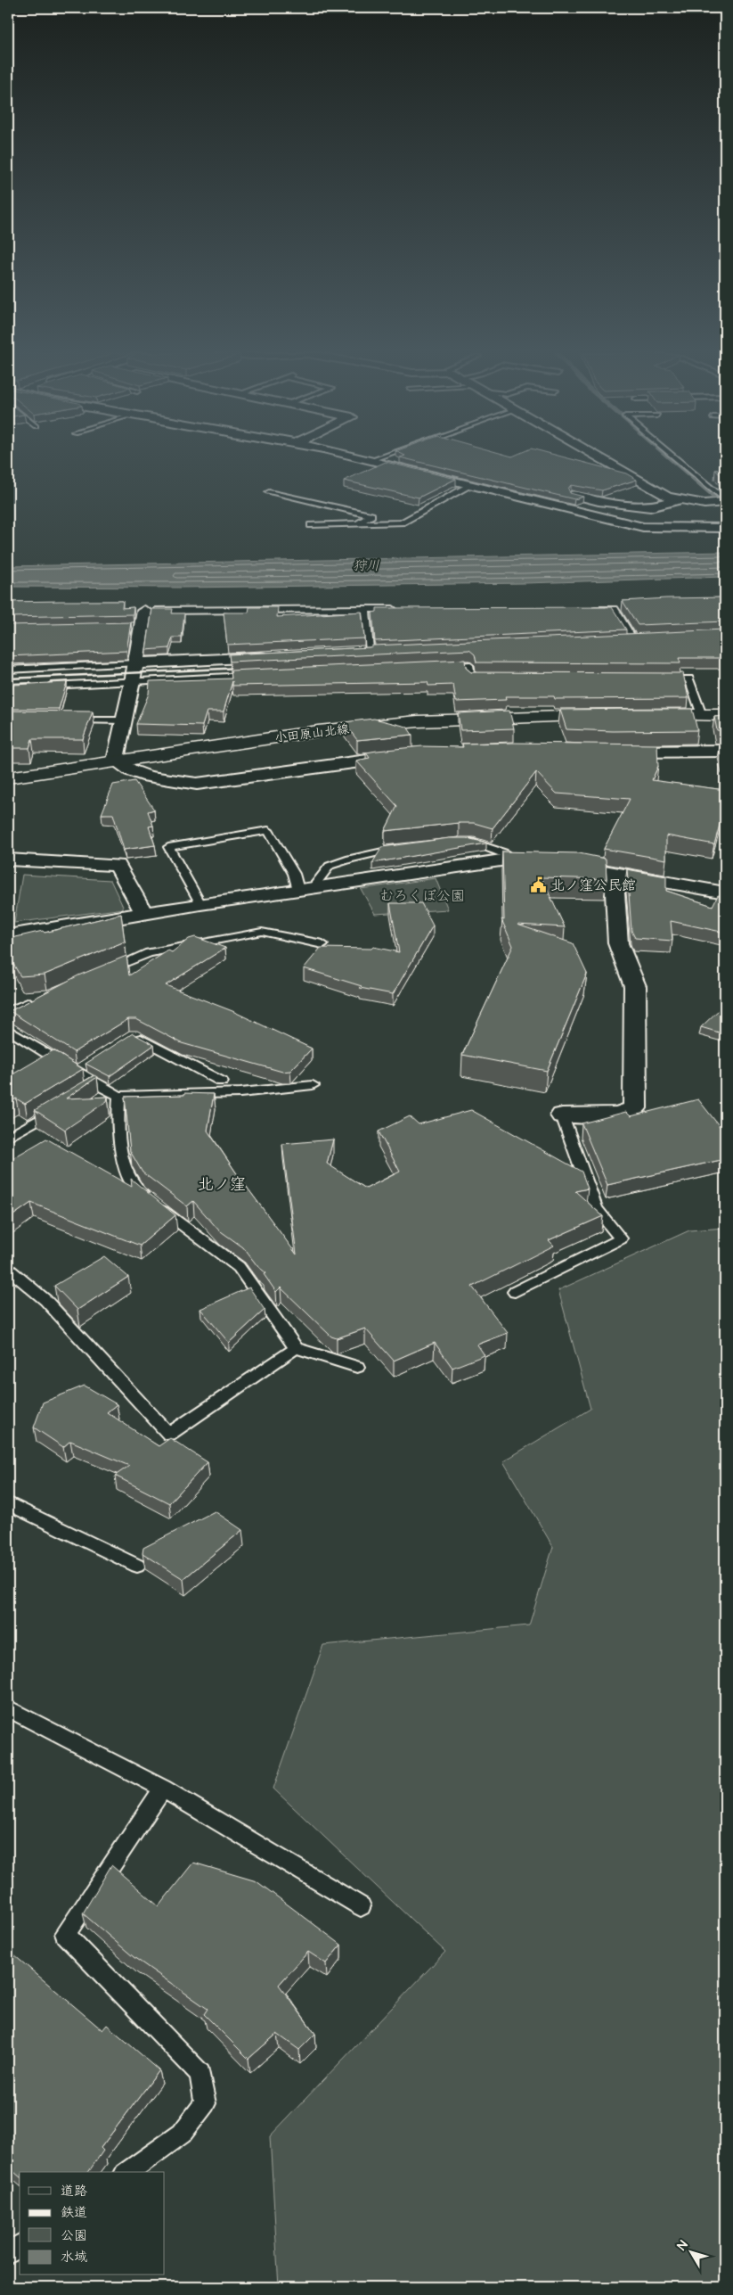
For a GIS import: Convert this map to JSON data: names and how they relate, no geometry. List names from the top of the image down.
{
  "streets": {
    "main road": ["小田原山北線"]
  },
  "districts": ["北ノ窪"],
  "water": ["狩川"],
  "parks": ["むろくぼ公園"],
  "places": {
    "public building": ["北ノ窪公民館"]
  },
  "legend": [
    "道路",
    "鉄道",
    "公園",
    "水域"
  ],
  "north": "top left"
}
